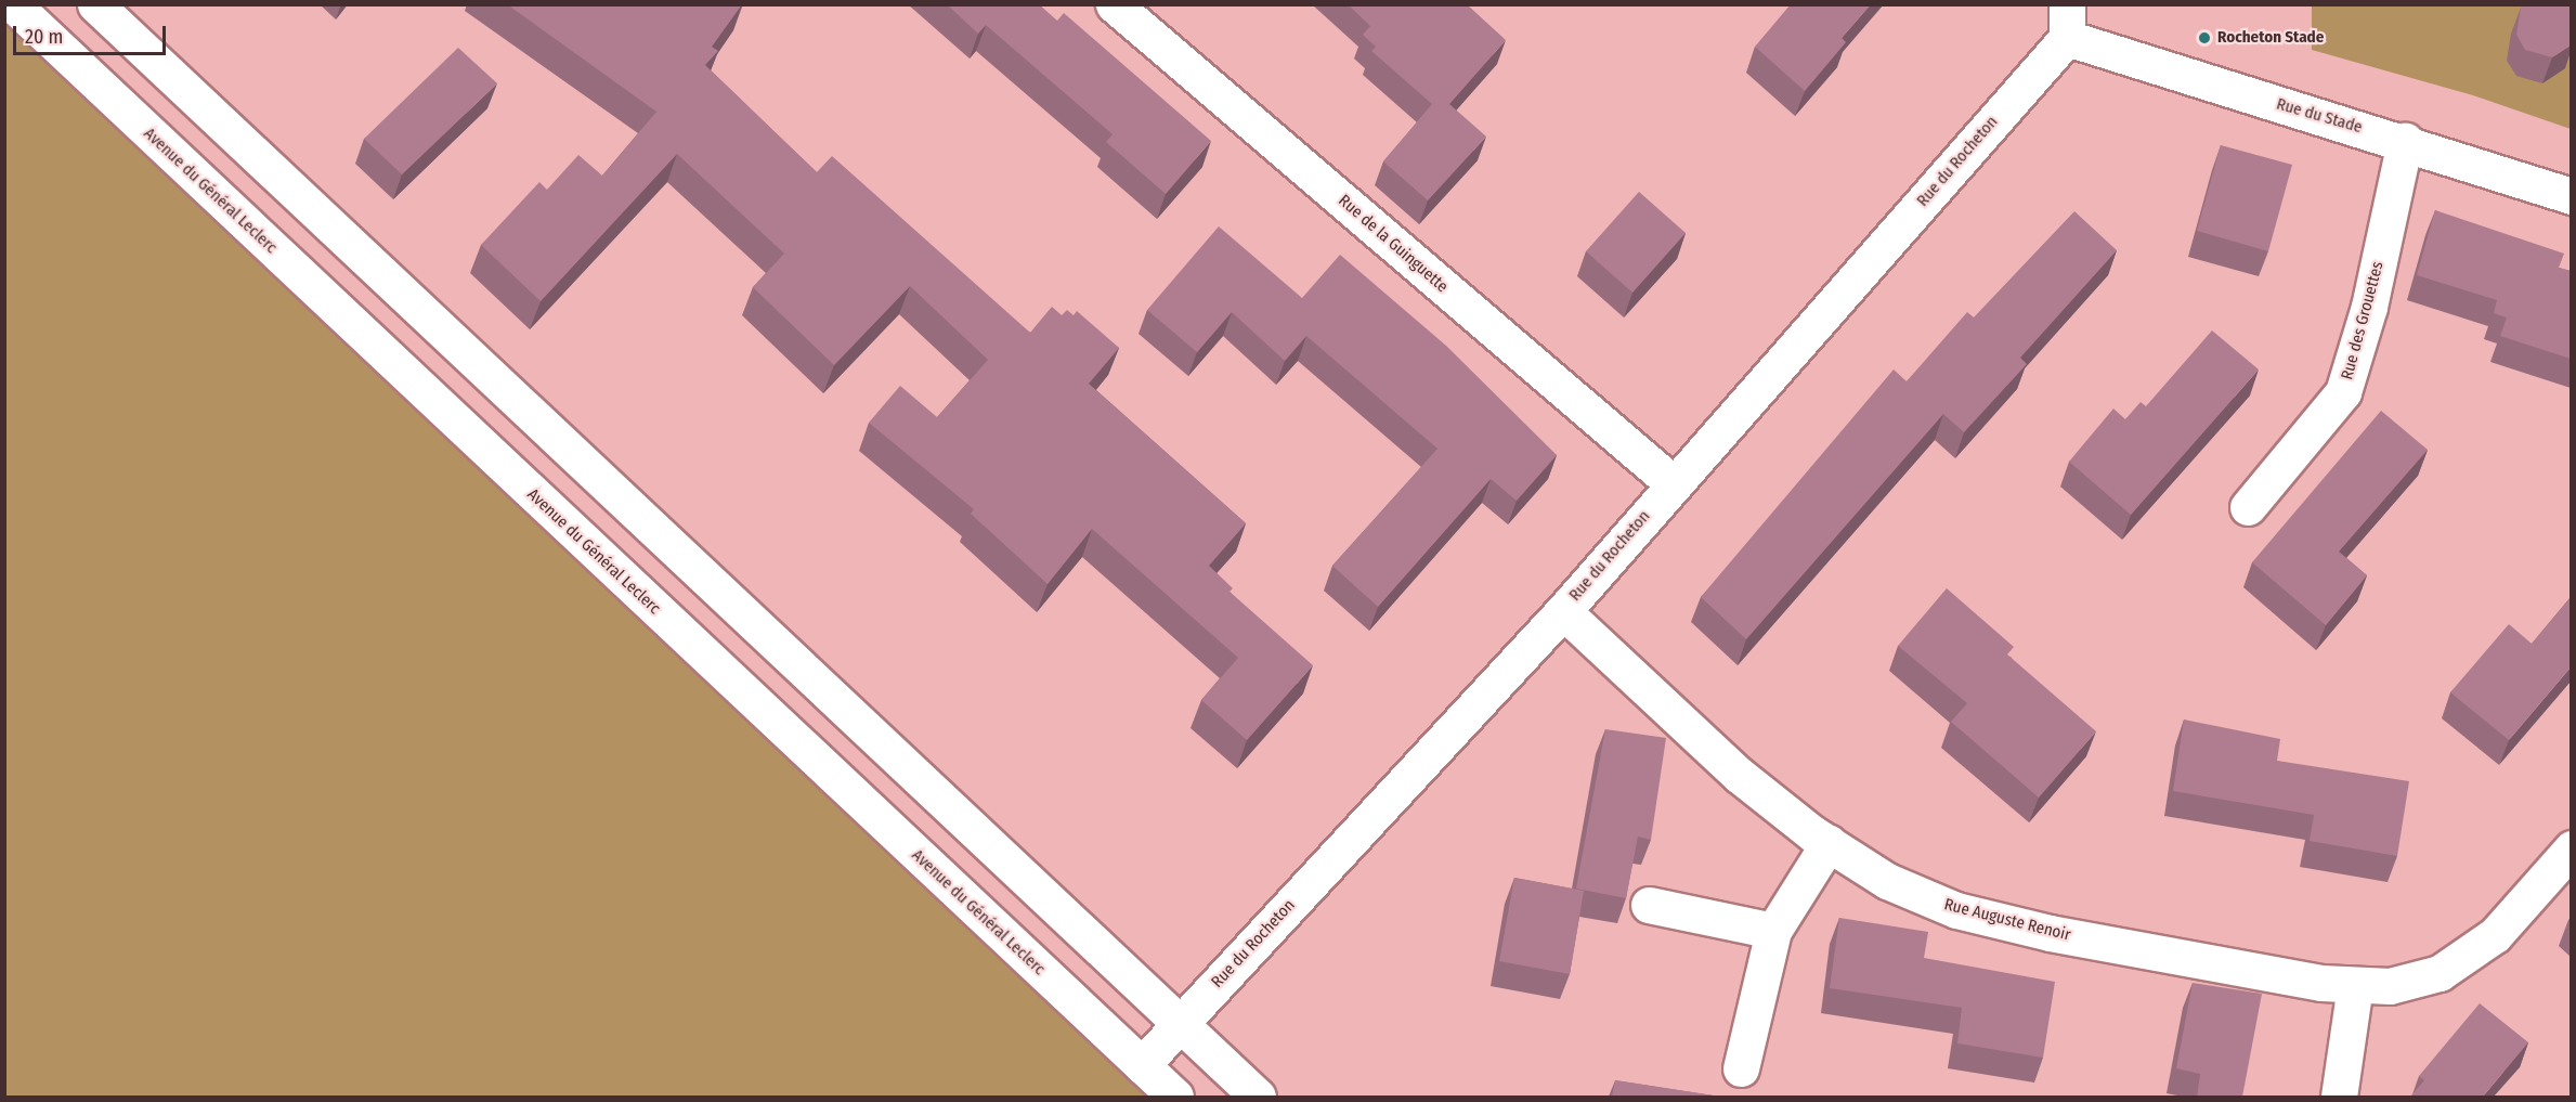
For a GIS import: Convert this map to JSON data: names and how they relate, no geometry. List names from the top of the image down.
{
  "streets": {
    "street": [
      "Rue du Stade",
      "Rue du Rocheton",
      "Avenue du Général Leclerc",
      "Rue de la Guinguette",
      "Rue des Grouettes",
      "Rue Auguste Renoir"
    ]
  },
  "crossings": [
    ["Rue du Stade", "Rue du Rocheton"],
    ["Rue du Stade", "Rue des Grouettes"],
    ["Rue du Rocheton", "Avenue du Général Leclerc"],
    ["Rue du Rocheton", "Rue de la Guinguette"],
    ["Rue du Rocheton", "Rue Auguste Renoir"]
  ],
  "places": ["Rocheton Stade"],
  "scale_bar": "20 m"
}
